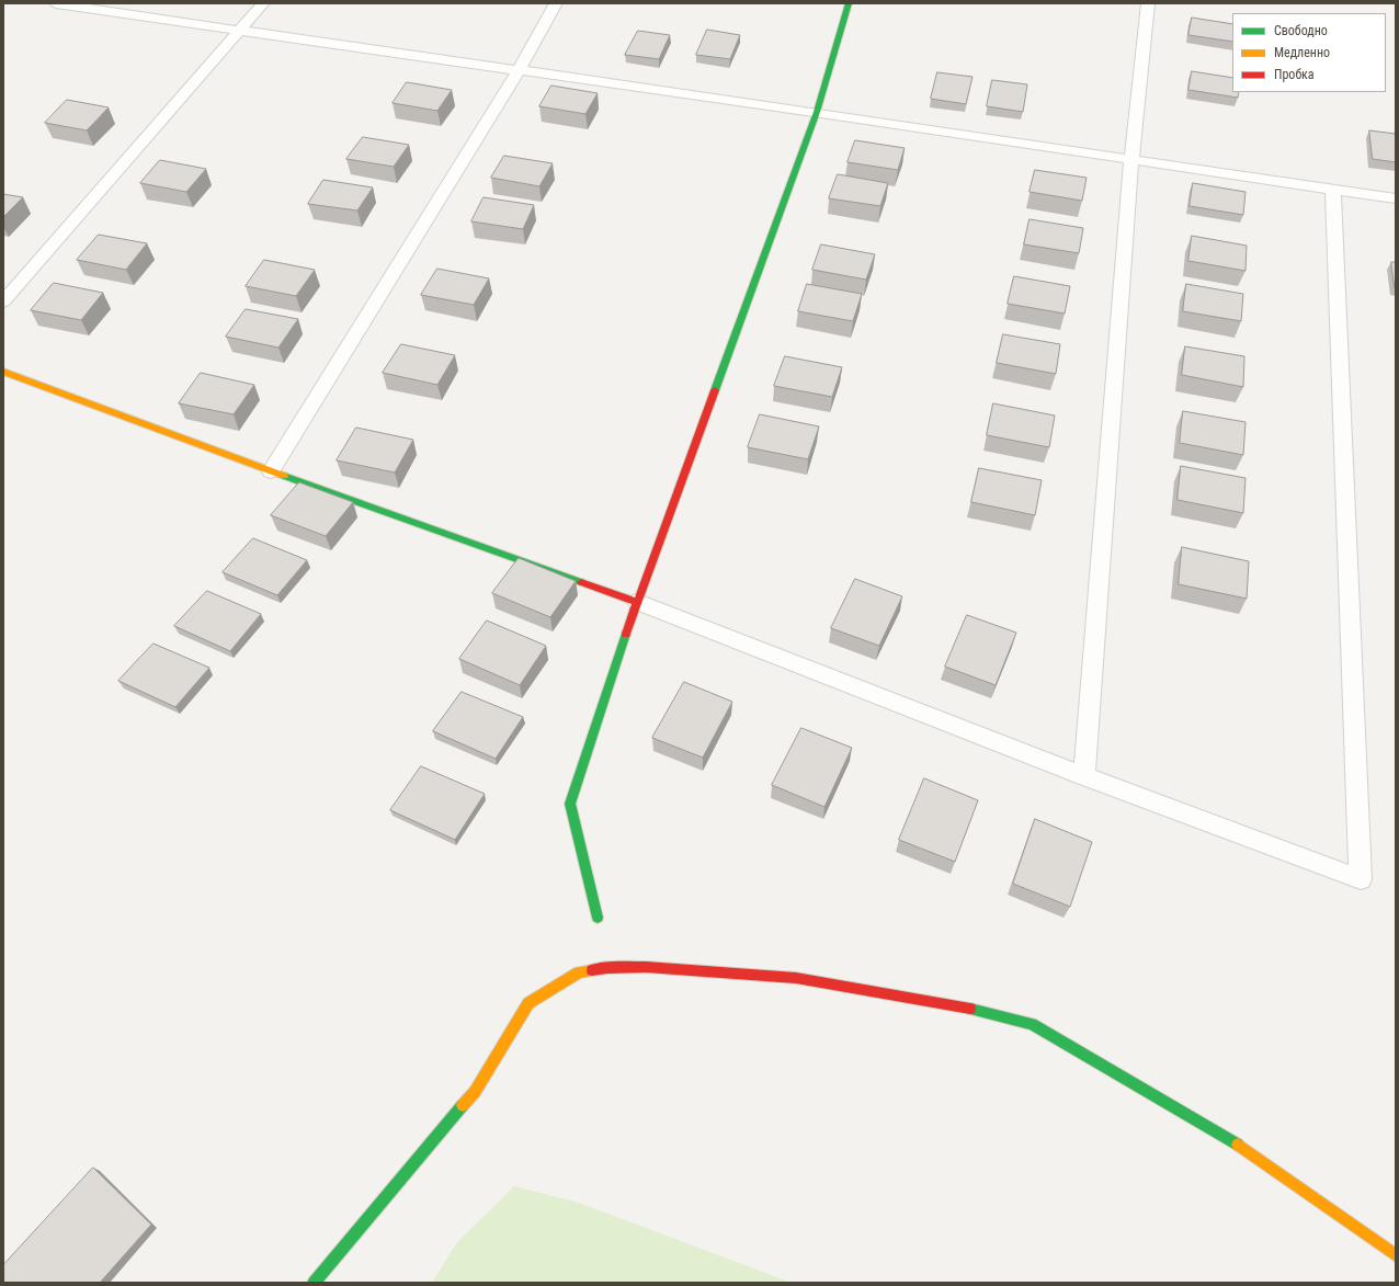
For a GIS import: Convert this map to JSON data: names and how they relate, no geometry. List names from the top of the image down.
{
  "legend": ["Свободно", "Медленно", "Пробка"]
}
